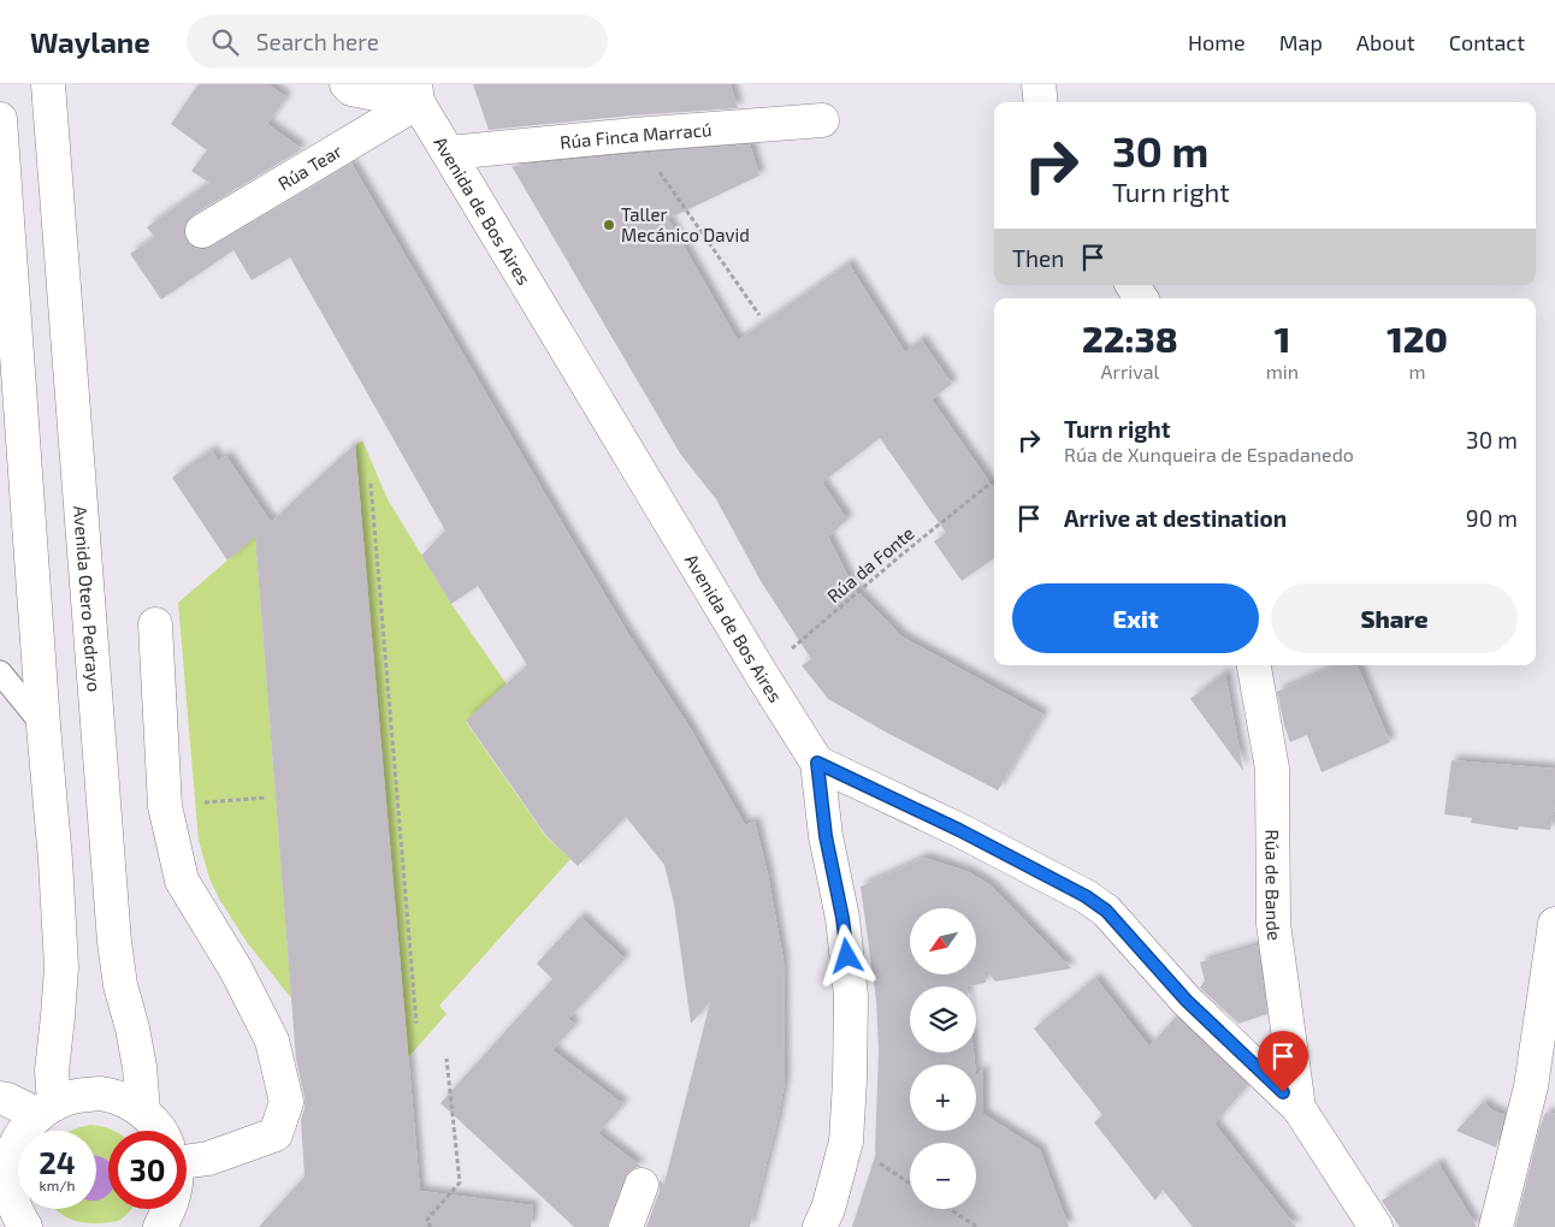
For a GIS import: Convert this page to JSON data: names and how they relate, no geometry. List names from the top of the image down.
{
  "streets": {
    "street": [
      "Rúa Finca Marracú",
      "Rúa Tear",
      "Avenida de Bos Aires",
      "Avenida Otero Pedrayo",
      "Rúa de Bande"
    ],
    "path": ["Rúa da Fonte"]
  },
  "crossings": [
    ["Rúa Finca Marracú", "Avenida de Bos Aires"],
    ["Rúa Tear", "Avenida de Bos Aires"],
    ["Avenida de Bos Aires", "Rúa da Fonte"]
  ],
  "places": ["Taller Mecánico David"],
  "north": "bottom left",
  "page": {
    "header": "Waylane",
    "search": "Search here",
    "nav": [
      "Home",
      "Map",
      "About",
      "Contact"
    ],
    "turn": ["30 m", "Turn right"],
    "then": "Then",
    "eta": [
      "22:38",
      "Arrival",
      "1",
      "min",
      "120",
      "m"
    ],
    "list": [
      {
        "name": "Turn right",
        "note": "Rúa de Xunqueira de Espadanedo",
        "value": "30 m"
      },
      {
        "name": "Arrive at destination",
        "value": "90 m"
      }
    ],
    "buttons": ["Exit", "Share"],
    "map_buttons": ["+", "−"],
    "speed": "24 km/h",
    "limit": "30"
  }
}
